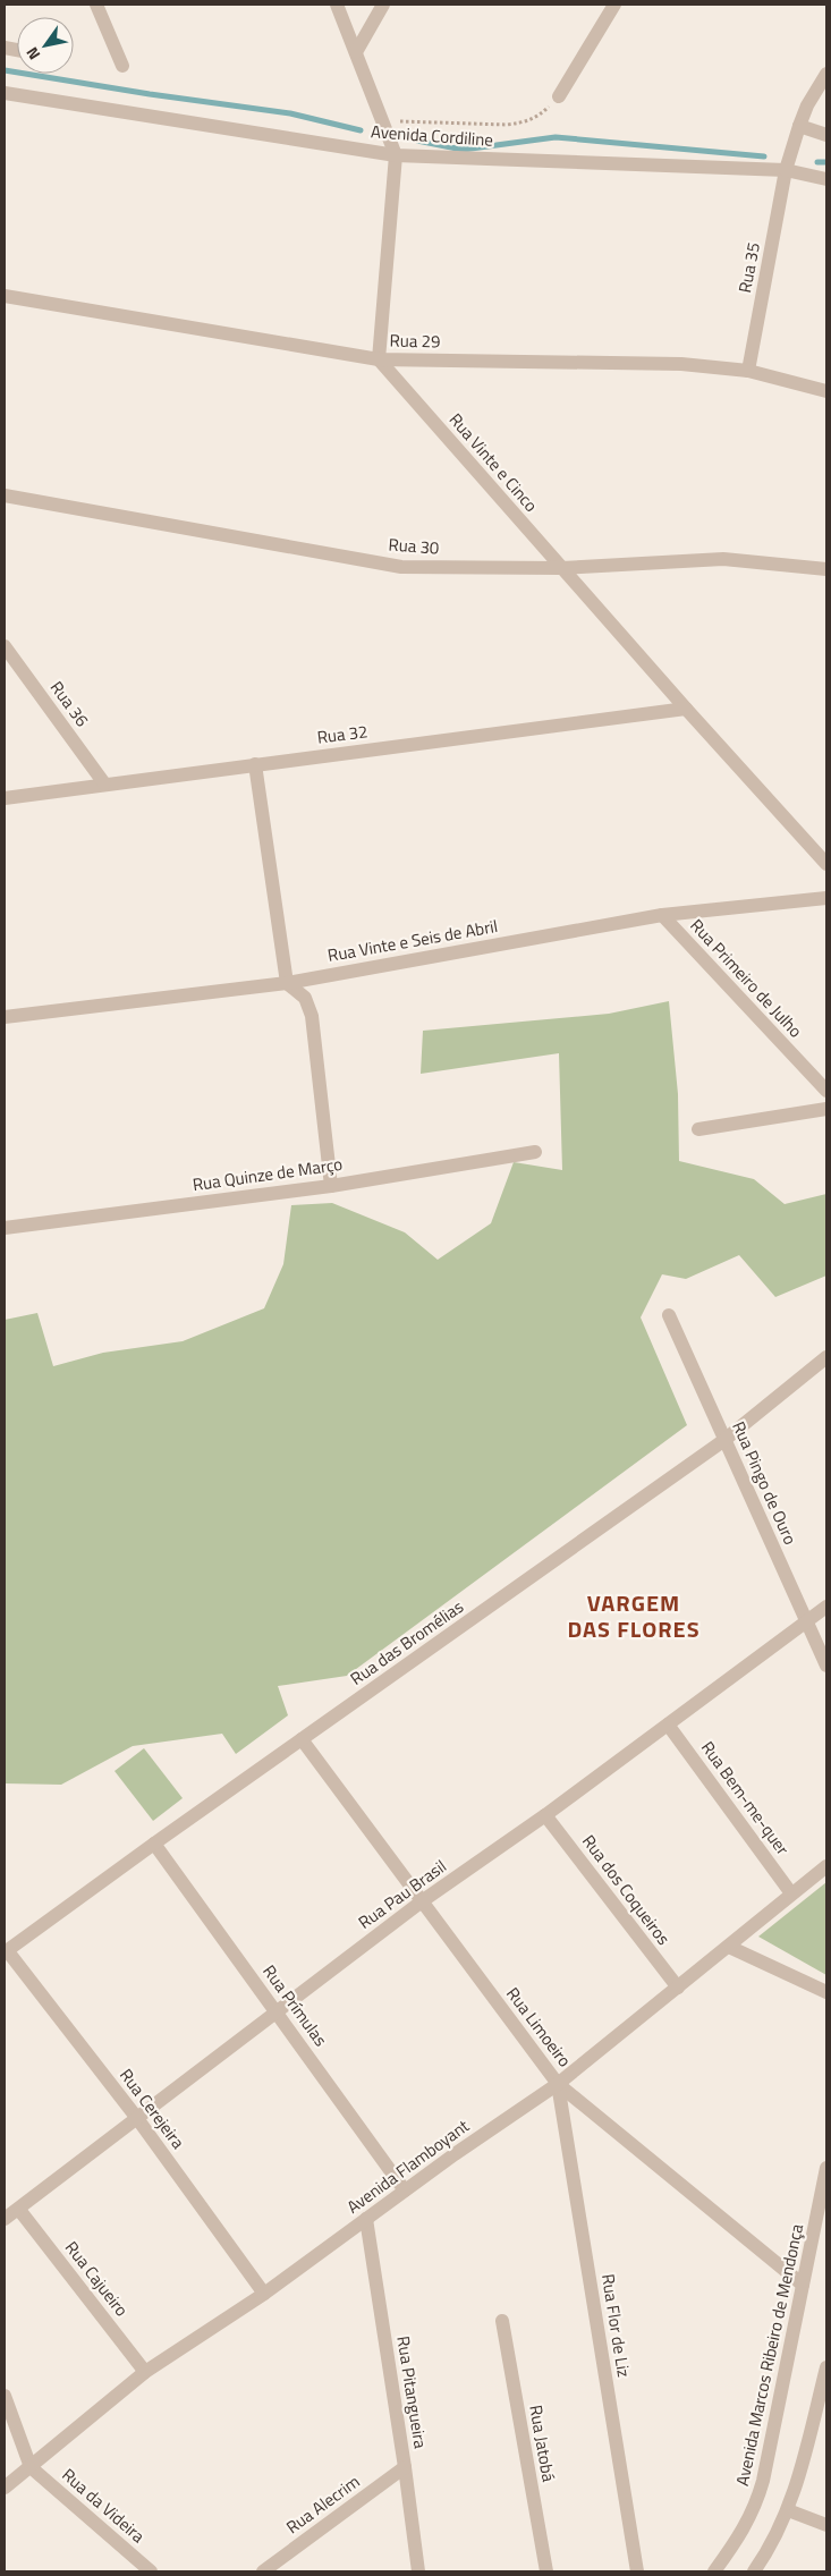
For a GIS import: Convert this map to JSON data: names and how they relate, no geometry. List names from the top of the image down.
{
  "streets": {
    "street": [
      "Avenida Cordiline",
      "Rua 35",
      "Rua 29",
      "Rua Vinte e Cinco",
      "Rua 30",
      "Rua 36",
      "Rua 32",
      "Rua Vinte e Seis de Abril",
      "Rua Primeiro de Julho",
      "Rua Quinze de Março",
      "Rua Pingo de Ouro",
      "Rua das Bromélias",
      "Rua Bem-me-quer",
      "Rua dos Coqueiros",
      "Rua Pau Brasil",
      "Rua Prímulas",
      "Rua Limoeiro",
      "Rua Cerejeira",
      "Avenida Flamboyant",
      "Rua Cajueiro",
      "Rua Flor de Liz",
      "Avenida Marcos Ribeiro de Mendonça",
      "Rua Pitangueira",
      "Rua Jatobá",
      "Rua Alecrim",
      "Rua da Videira"
    ]
  },
  "crossings": [
    ["Avenida Cordiline", "Rua 35"],
    ["Rua 35", "Rua 29"],
    ["Rua 29", "Rua Vinte e Cinco"],
    ["Rua Vinte e Cinco", "Rua 30"],
    ["Rua Vinte e Cinco", "Rua 32"],
    ["Rua 36", "Rua 32"],
    ["Rua Vinte e Seis de Abril", "Rua Primeiro de Julho"],
    ["Rua Pingo de Ouro", "Rua das Bromélias"],
    ["Rua Pingo de Ouro", "Rua Pau Brasil"],
    ["Rua das Bromélias", "Rua Prímulas"],
    ["Rua das Bromélias", "Rua Limoeiro"],
    ["Rua das Bromélias", "Rua Cerejeira"],
    ["Rua Bem-me-quer", "Rua Pau Brasil"],
    ["Rua Bem-me-quer", "Avenida Flamboyant"],
    ["Rua dos Coqueiros", "Rua Pau Brasil"],
    ["Rua dos Coqueiros", "Avenida Flamboyant"],
    ["Rua Pau Brasil", "Rua Prímulas"],
    ["Rua Pau Brasil", "Rua Limoeiro"],
    ["Rua Pau Brasil", "Rua Cerejeira"],
    ["Rua Pau Brasil", "Rua Cajueiro"],
    ["Rua Prímulas", "Avenida Flamboyant"],
    ["Rua Limoeiro", "Avenida Flamboyant"],
    ["Rua Limoeiro", "Rua Flor de Liz"],
    ["Rua Limoeiro", "Avenida Marcos Ribeiro de Mendonça"],
    ["Rua Cerejeira", "Avenida Flamboyant"],
    ["Avenida Flamboyant", "Rua Cajueiro"],
    ["Avenida Flamboyant", "Rua Flor de Liz"],
    ["Avenida Flamboyant", "Rua Pitangueira"],
    ["Avenida Flamboyant", "Rua da Videira"],
    ["Rua Pitangueira", "Rua Alecrim"]
  ],
  "districts": ["VARGEM DAS FLORES"],
  "north": "bottom left"
}
